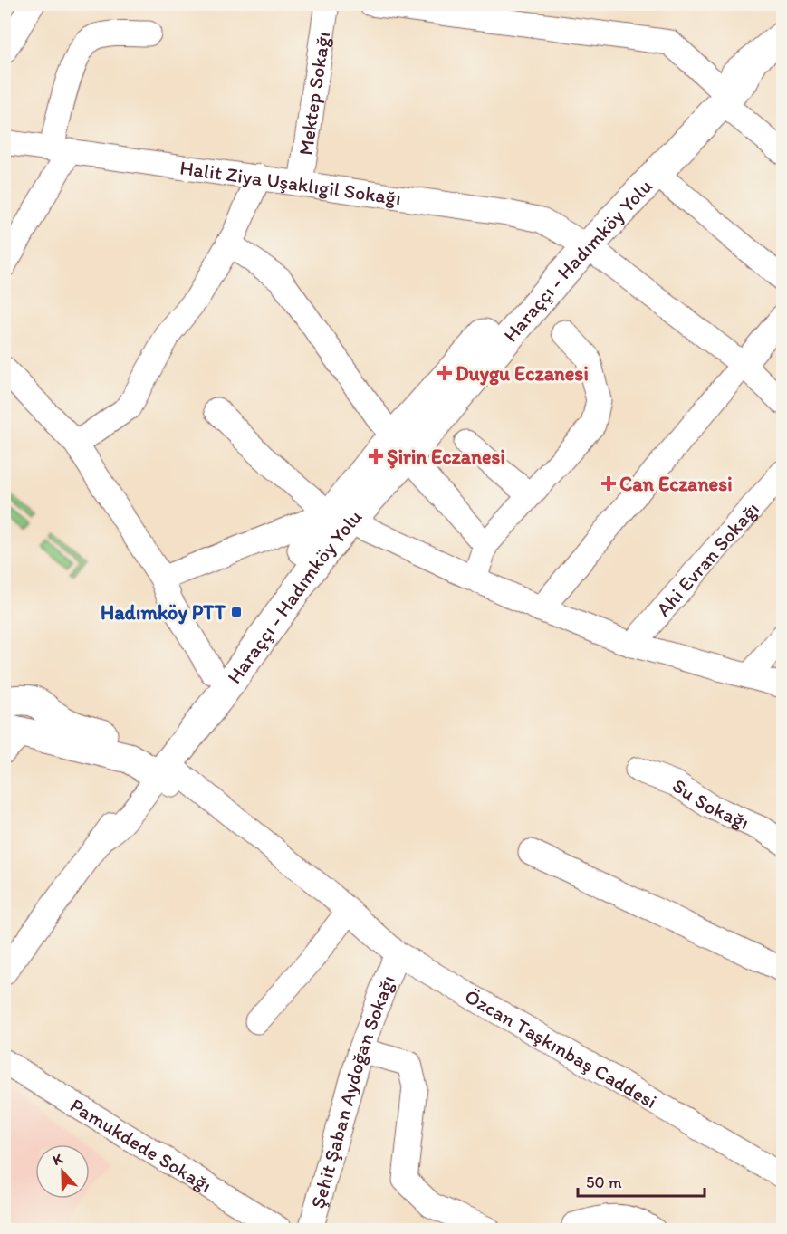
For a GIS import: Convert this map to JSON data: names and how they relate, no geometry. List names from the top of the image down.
{
  "streets": {
    "main road": ["Haraççı - Hadımköy Yolu"],
    "street": [
      "Mektep Sokağı",
      "Halit Ziya Uşaklıgil Sokağı",
      "Ahi Evran Sokağı",
      "Su Sokağı",
      "Özcan Taşkınbaş Caddesi",
      "Şehit Şaban Aydoğan Sokağı",
      "Pamukdede Sokağı"
    ]
  },
  "crossings": [
    ["Mektep Sokağı", "Halit Ziya Uşaklıgil Sokağı"],
    ["Halit Ziya Uşaklıgil Sokağı", "Haraççı - Hadımköy Yolu"],
    ["Haraççı - Hadımköy Yolu", "Özcan Taşkınbaş Caddesi"],
    ["Özcan Taşkınbaş Caddesi", "Şehit Şaban Aydoğan Sokağı"]
  ],
  "places": {
    "health": ["Duygu Eczanesi", "Şirin Eczanesi", "Can Eczanesi"],
    "transit": ["Hadımköy PTT"]
  },
  "scale_bar": "50 m",
  "north": "top"
}
